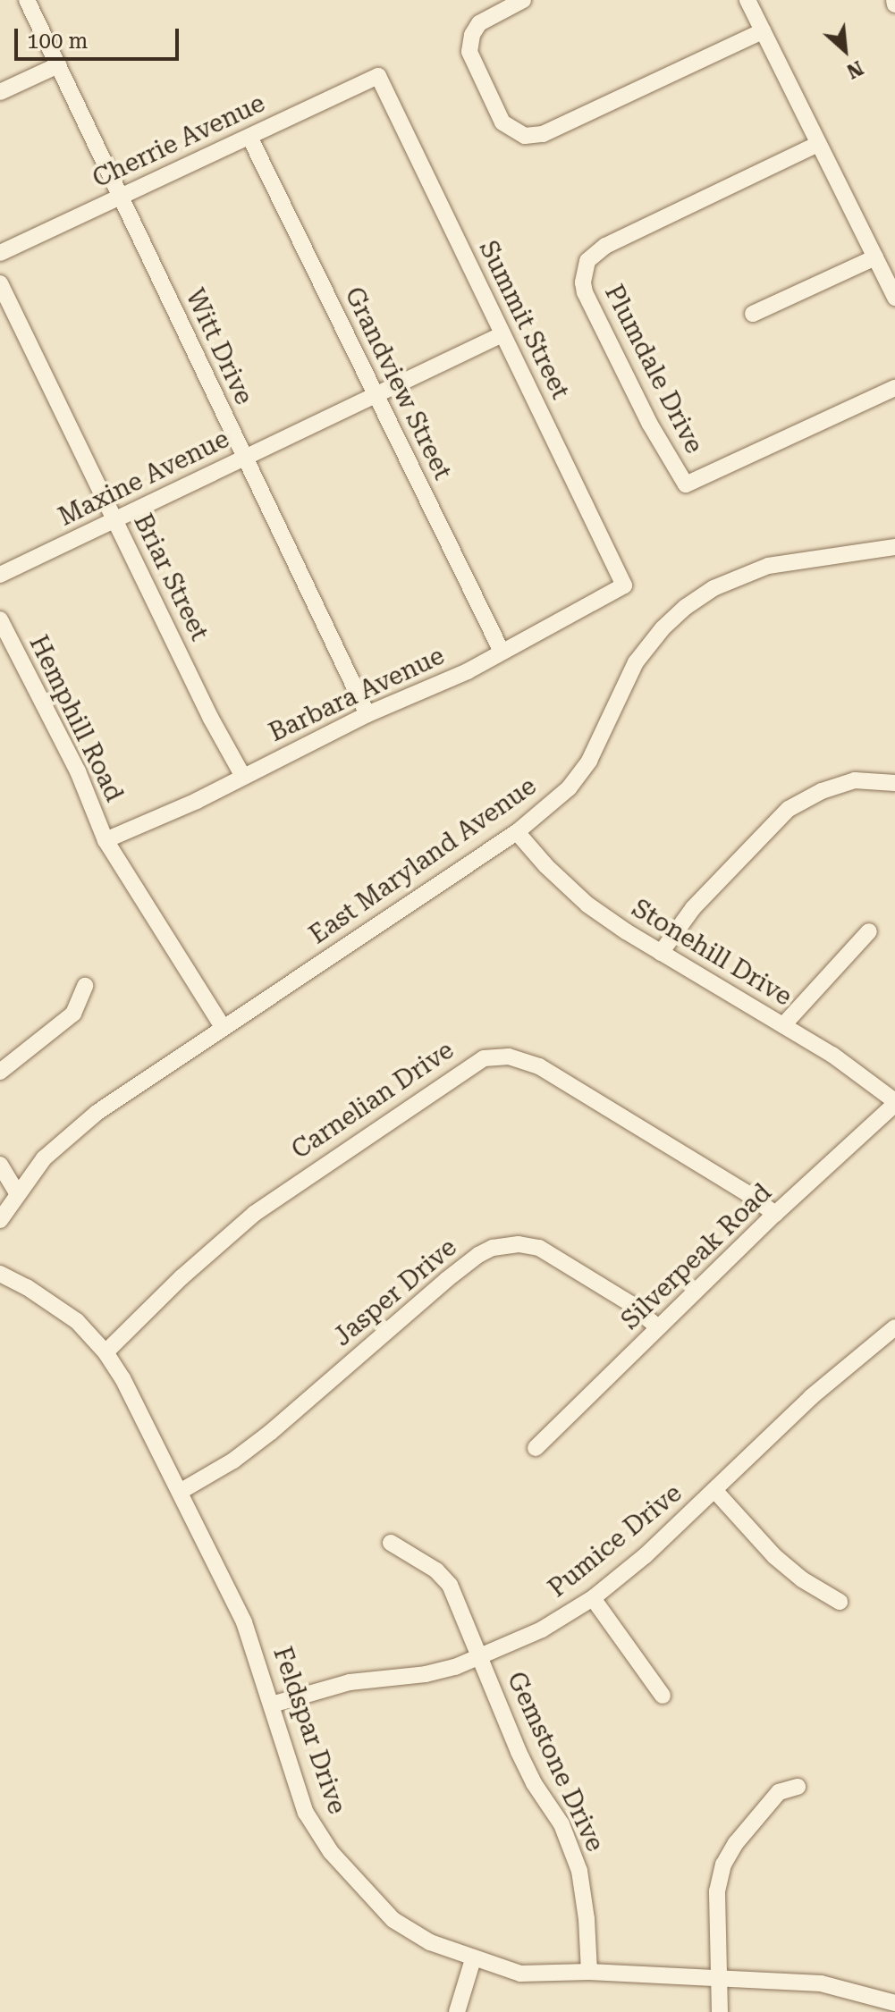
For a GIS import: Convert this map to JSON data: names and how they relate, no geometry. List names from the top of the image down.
{
  "streets": {
    "street": [
      "Cherrie Avenue",
      "Summit Street",
      "Witt Drive",
      "Plumdale Drive",
      "Grandview Street",
      "Maxine Avenue",
      "Briar Street",
      "Barbara Avenue",
      "Hemphill Road",
      "East Maryland Avenue",
      "Stonehill Drive",
      "Carnelian Drive",
      "Silverpeak Road",
      "Jasper Drive",
      "Pumice Drive",
      "Feldspar Drive",
      "Gemstone Drive"
    ]
  },
  "crossings": [
    ["Cherrie Avenue", "Summit Street"],
    ["Cherrie Avenue", "Witt Drive"],
    ["Cherrie Avenue", "Grandview Street"],
    ["Summit Street", "Maxine Avenue"],
    ["Summit Street", "Barbara Avenue"],
    ["Witt Drive", "Maxine Avenue"],
    ["Witt Drive", "Barbara Avenue"],
    ["Grandview Street", "Maxine Avenue"],
    ["Grandview Street", "Barbara Avenue"],
    ["Maxine Avenue", "Briar Street"],
    ["Briar Street", "Barbara Avenue"],
    ["Barbara Avenue", "Hemphill Road"],
    ["Hemphill Road", "East Maryland Avenue"],
    ["East Maryland Avenue", "Stonehill Drive"],
    ["Stonehill Drive", "Silverpeak Road"],
    ["Carnelian Drive", "Silverpeak Road"],
    ["Carnelian Drive", "Feldspar Drive"],
    ["Silverpeak Road", "Jasper Drive"],
    ["Jasper Drive", "Feldspar Drive"],
    ["Pumice Drive", "Feldspar Drive"],
    ["Pumice Drive", "Gemstone Drive"],
    ["Feldspar Drive", "Gemstone Drive"]
  ],
  "scale_bar": "100 m",
  "north": "bottom right"
}
